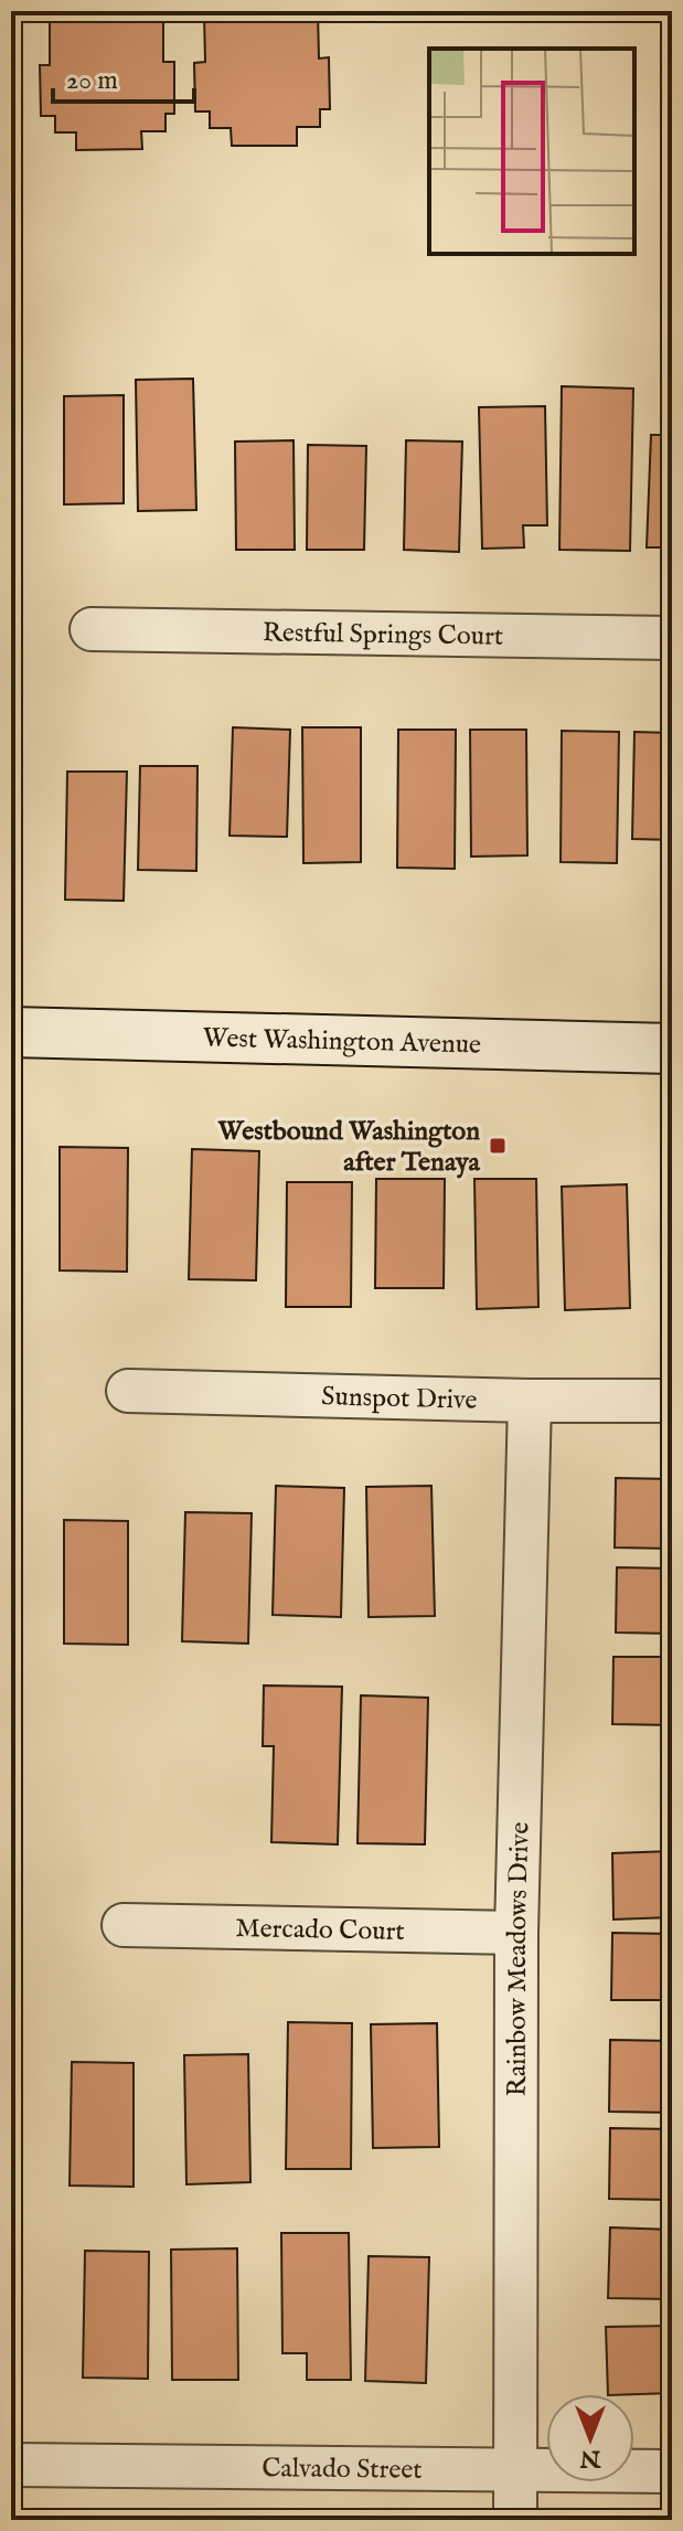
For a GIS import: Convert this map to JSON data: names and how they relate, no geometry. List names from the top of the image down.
{
  "streets": {
    "main road": ["West Washington Avenue"],
    "street": [
      "Restful Springs Court",
      "Sunspot Drive",
      "Mercado Court",
      "Rainbow Meadows Drive",
      "Calvado Street"
    ]
  },
  "crossings": [
    ["Sunspot Drive", "Rainbow Meadows Drive"],
    ["Mercado Court", "Rainbow Meadows Drive"],
    ["Rainbow Meadows Drive", "Calvado Street"]
  ],
  "places": {
    "transit": ["Westbound Washington after Tenaya"]
  },
  "scale_bar": "20 m",
  "north": "bottom"
}
